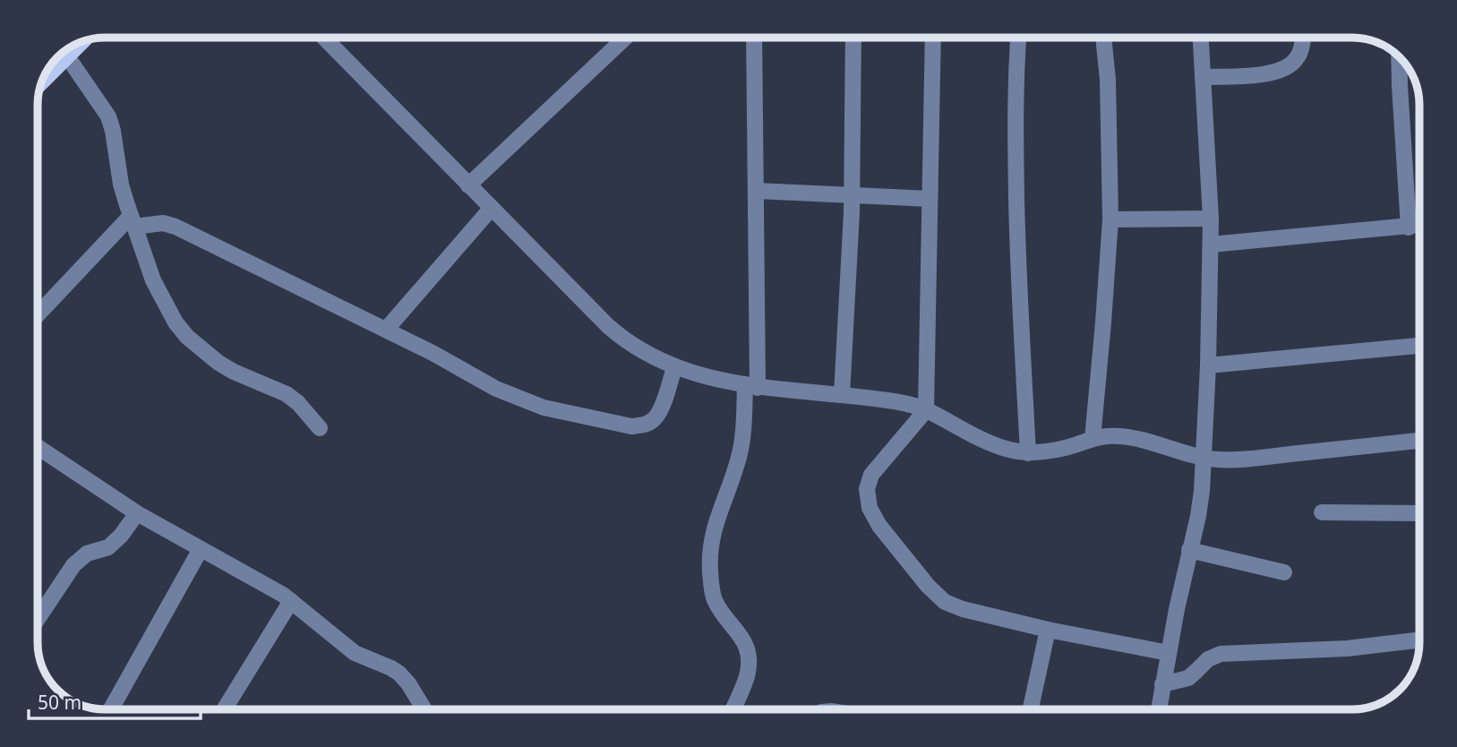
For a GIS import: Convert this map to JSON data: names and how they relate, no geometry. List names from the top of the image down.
{
  "scale_bar": "50 m"
}
